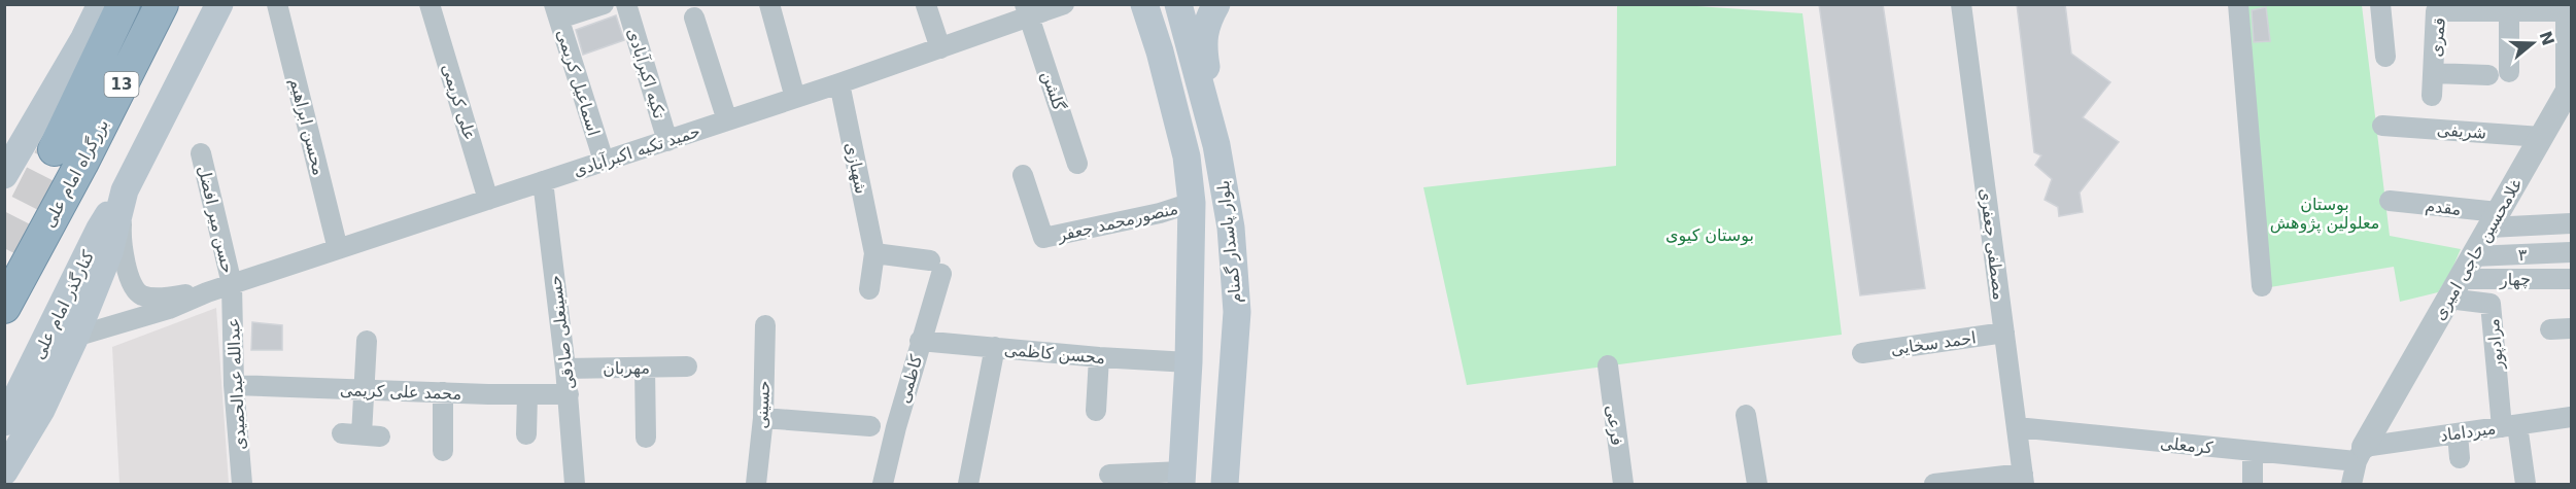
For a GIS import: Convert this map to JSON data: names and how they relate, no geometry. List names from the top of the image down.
{
  "streets": {
    "highway": ["13", "بزرگراه امام علی"],
    "main road": ["بلوار پاسدار گمنام", "کنارگذر امام علی"],
    "street": [
      "قمری",
      "تکیه اکبرآبادی",
      "اسماعیل کریمی",
      "گلشن",
      "علی کریمی",
      "محسن ابراهیم",
      "شریفی",
      "حمید تکیه اکبرآبادی",
      "شهبازی",
      "مقدم",
      "حسن میر افضل",
      "منصورمحمد جعفر",
      "مصطفی جعفری",
      "غلامحسین حاجی امیری",
      "۳",
      "چهار",
      "حسینعلی صادقی",
      "احمد سخایی",
      "مرادپور",
      "محسن کاظمی",
      "مهربان",
      "کاظمی",
      "عبدالله عبدالحمیدی",
      "محمد علی کریمی",
      "حسینی",
      "فرعی",
      "میرداماد",
      "کرمعلی"
    ]
  },
  "crossings": [
    ["قمری", "غلامحسین حاجی امیری"],
    ["تکیه اکبرآبادی", "حمید تکیه اکبرآبادی"],
    ["اسماعیل کریمی", "حمید تکیه اکبرآبادی"],
    ["13", "بزرگراه امام علی"],
    ["گلشن", "حمید تکیه اکبرآبادی"],
    ["علی کریمی", "حمید تکیه اکبرآبادی"],
    ["محسن ابراهیم", "حمید تکیه اکبرآبادی"],
    ["شریفی", "غلامحسین حاجی امیری"],
    ["حمید تکیه اکبرآبادی", "شهبازی"],
    ["حمید تکیه اکبرآبادی", "حسن میر افضل"],
    ["حمید تکیه اکبرآبادی", "کنارگذر امام علی"],
    ["حمید تکیه اکبرآبادی", "حسینعلی صادقی"],
    ["حمید تکیه اکبرآبادی", "عبدالله عبدالحمیدی"],
    ["شهبازی", "کاظمی"],
    ["مقدم", "غلامحسین حاجی امیری"],
    ["حسن میر افضل", "عبدالله عبدالحمیدی"],
    ["منصورمحمد جعفر", "بلوار پاسدار گمنام"],
    ["بلوار پاسدار گمنام", "محسن کاظمی"],
    ["مصطفی جعفری", "احمد سخایی"],
    ["مصطفی جعفری", "کرمعلی"],
    ["غلامحسین حاجی امیری", "۳"],
    ["غلامحسین حاجی امیری", "چهار"],
    ["غلامحسین حاجی امیری", "مرادپور"],
    ["غلامحسین حاجی امیری", "میرداماد"],
    ["غلامحسین حاجی امیری", "کرمعلی"],
    ["چهار", "مرادپور"],
    ["حسینعلی صادقی", "مهربان"],
    ["حسینعلی صادقی", "محمد علی کریمی"],
    ["مرادپور", "میرداماد"],
    ["محسن کاظمی", "کاظمی"],
    ["عبدالله عبدالحمیدی", "محمد علی کریمی"],
    ["میرداماد", "کرمعلی"]
  ],
  "parks": ["بوستان معلولین پژوهش", "بوستان کیوی"],
  "north": "right"
}
